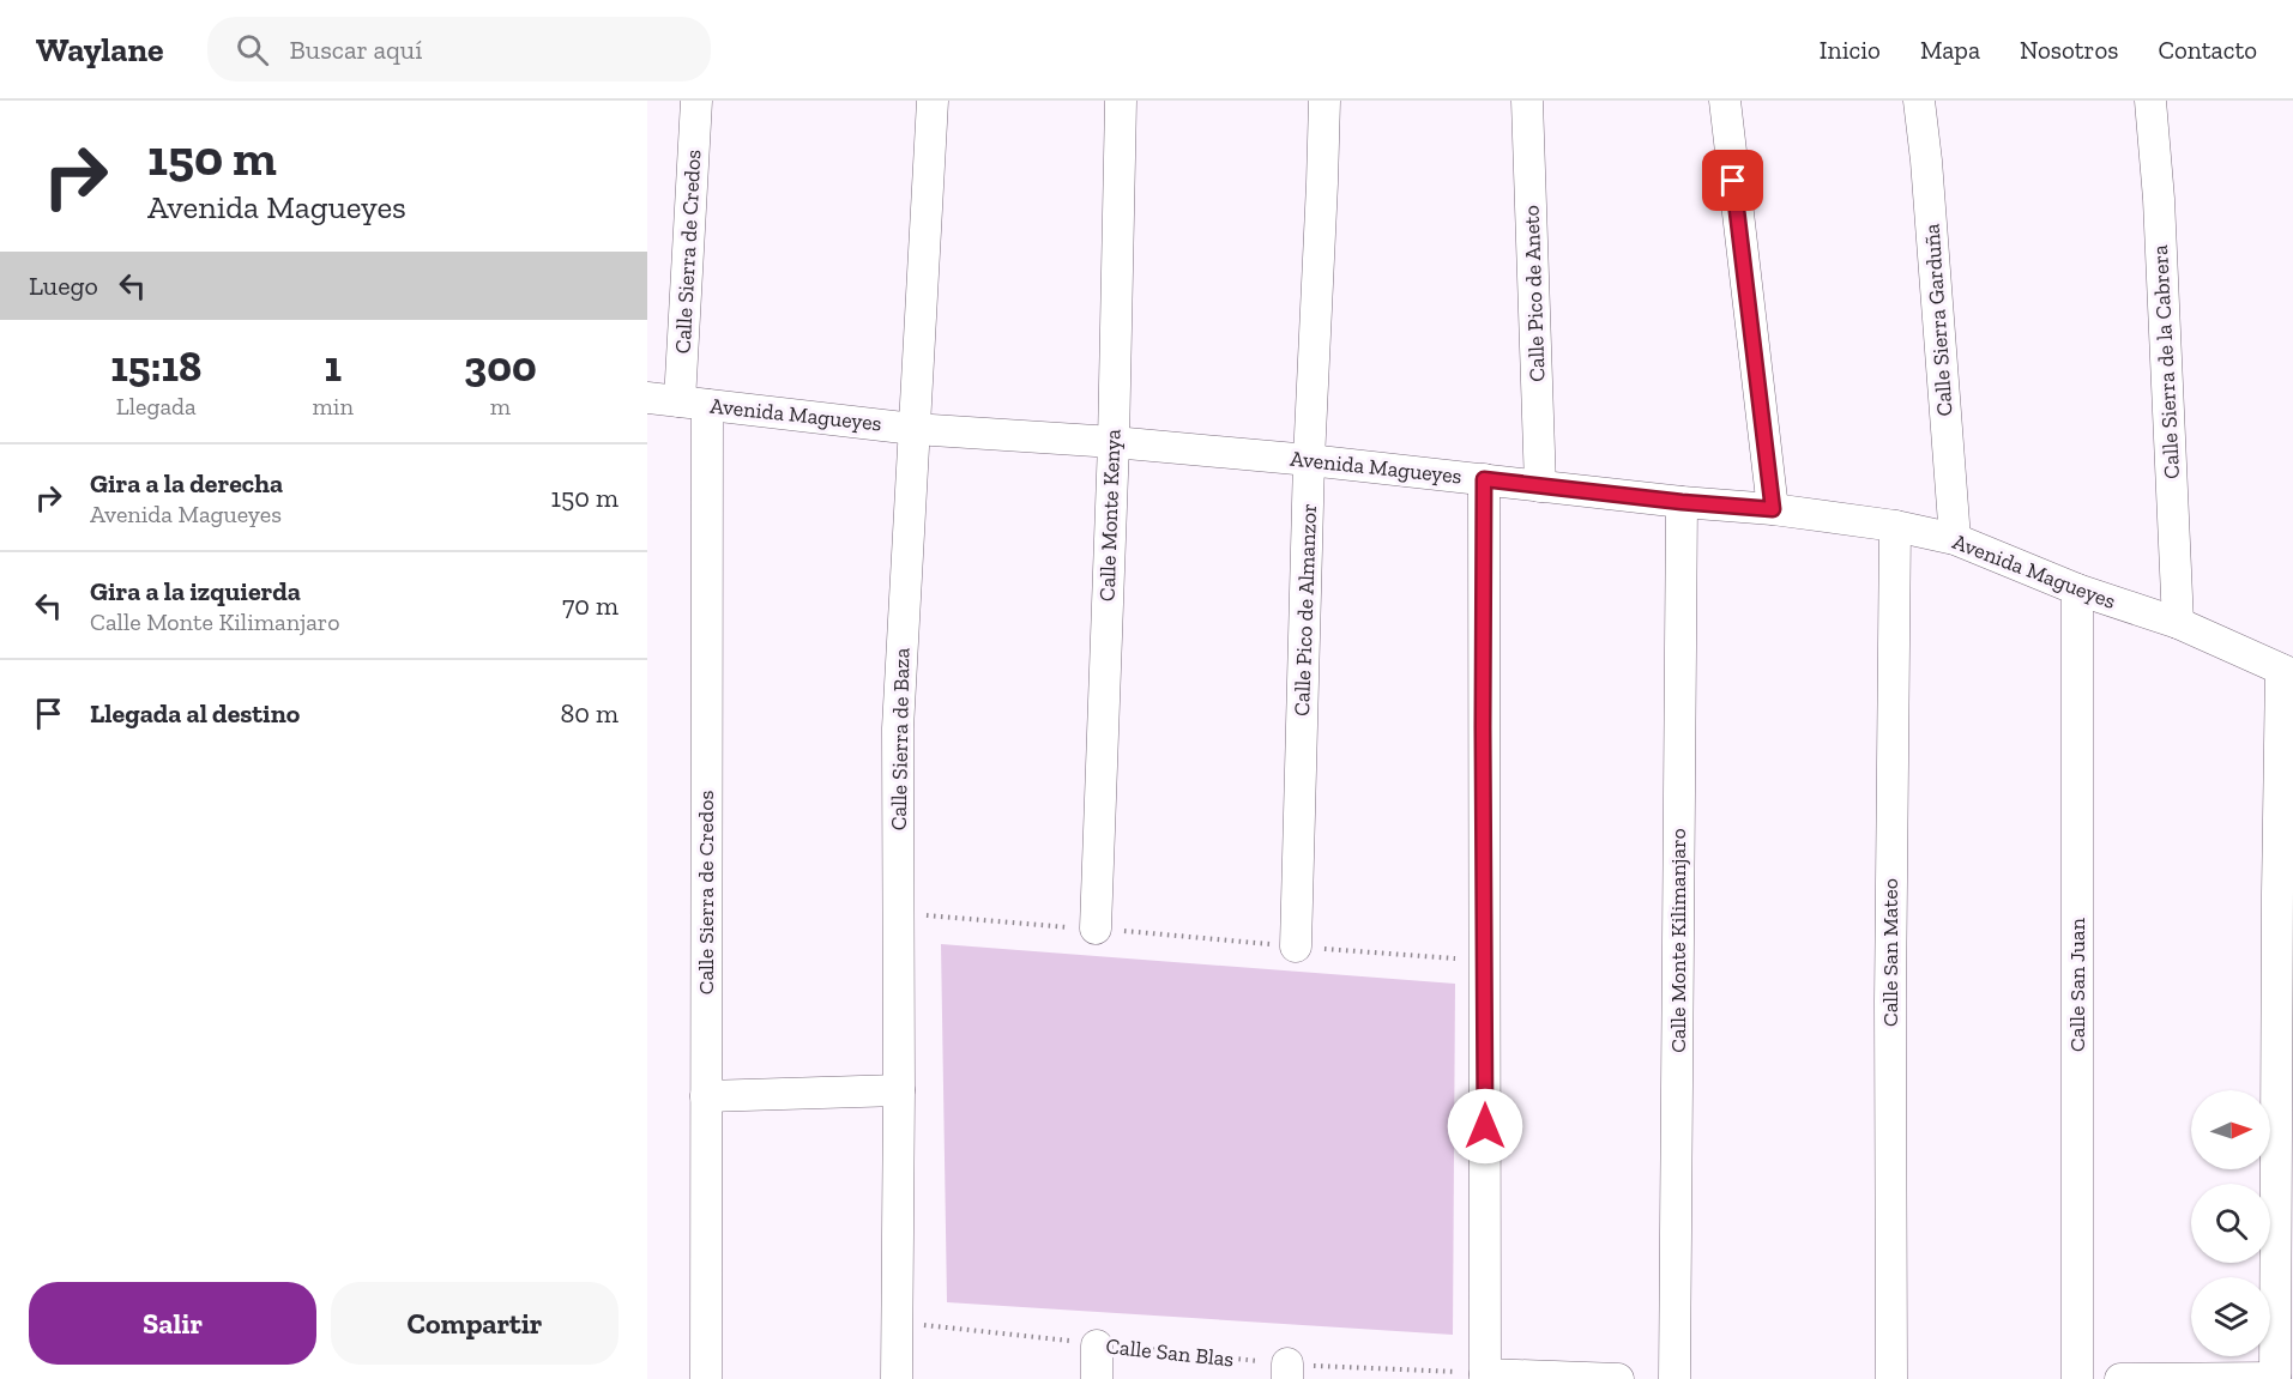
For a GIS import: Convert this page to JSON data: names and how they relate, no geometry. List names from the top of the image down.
{
  "streets": {
    "street": [
      "Calle Sierra de Credos",
      "Calle Pico de Aneto",
      "Calle Sierra Garduña",
      "Calle Sierra de la Cabrera",
      "Avenida Magueyes",
      "Calle Monte Kenya",
      "Calle Pico de Almanzor",
      "Calle Sierra de Baza",
      "Calle Monte Kilimanjaro",
      "Calle San Mateo",
      "Calle San Juan"
    ],
    "path": ["Calle San Blas"]
  },
  "crossings": [
    ["Calle Sierra de Credos", "Avenida Magueyes"],
    ["Calle Pico de Aneto", "Avenida Magueyes"],
    ["Calle Sierra Garduña", "Avenida Magueyes"],
    ["Calle Sierra de la Cabrera", "Avenida Magueyes"],
    ["Avenida Magueyes", "Calle Monte Kenya"],
    ["Avenida Magueyes", "Calle Pico de Almanzor"],
    ["Avenida Magueyes", "Calle Sierra de Baza"],
    ["Avenida Magueyes", "Calle Monte Kilimanjaro"],
    ["Avenida Magueyes", "Calle San Mateo"],
    ["Avenida Magueyes", "Calle San Juan"],
    ["Calle Sierra de Baza", "Calle San Blas"]
  ],
  "north": "right",
  "page": {
    "header": "Waylane",
    "search": "Buscar aquí",
    "nav": [
      "Inicio",
      "Mapa",
      "Nosotros",
      "Contacto"
    ],
    "turn": ["150 m", "Avenida Magueyes"],
    "then": "Luego",
    "eta": [
      "15:18",
      "Llegada",
      "1",
      "min",
      "300",
      "m"
    ],
    "list": [
      {
        "name": "Gira a la derecha",
        "note": "Avenida Magueyes",
        "value": "150 m"
      },
      {
        "name": "Gira a la izquierda",
        "note": "Calle Monte Kilimanjaro",
        "value": "70 m"
      },
      {
        "name": "Llegada al destino",
        "value": "80 m"
      }
    ],
    "buttons": ["Salir", "Compartir"]
  }
}
